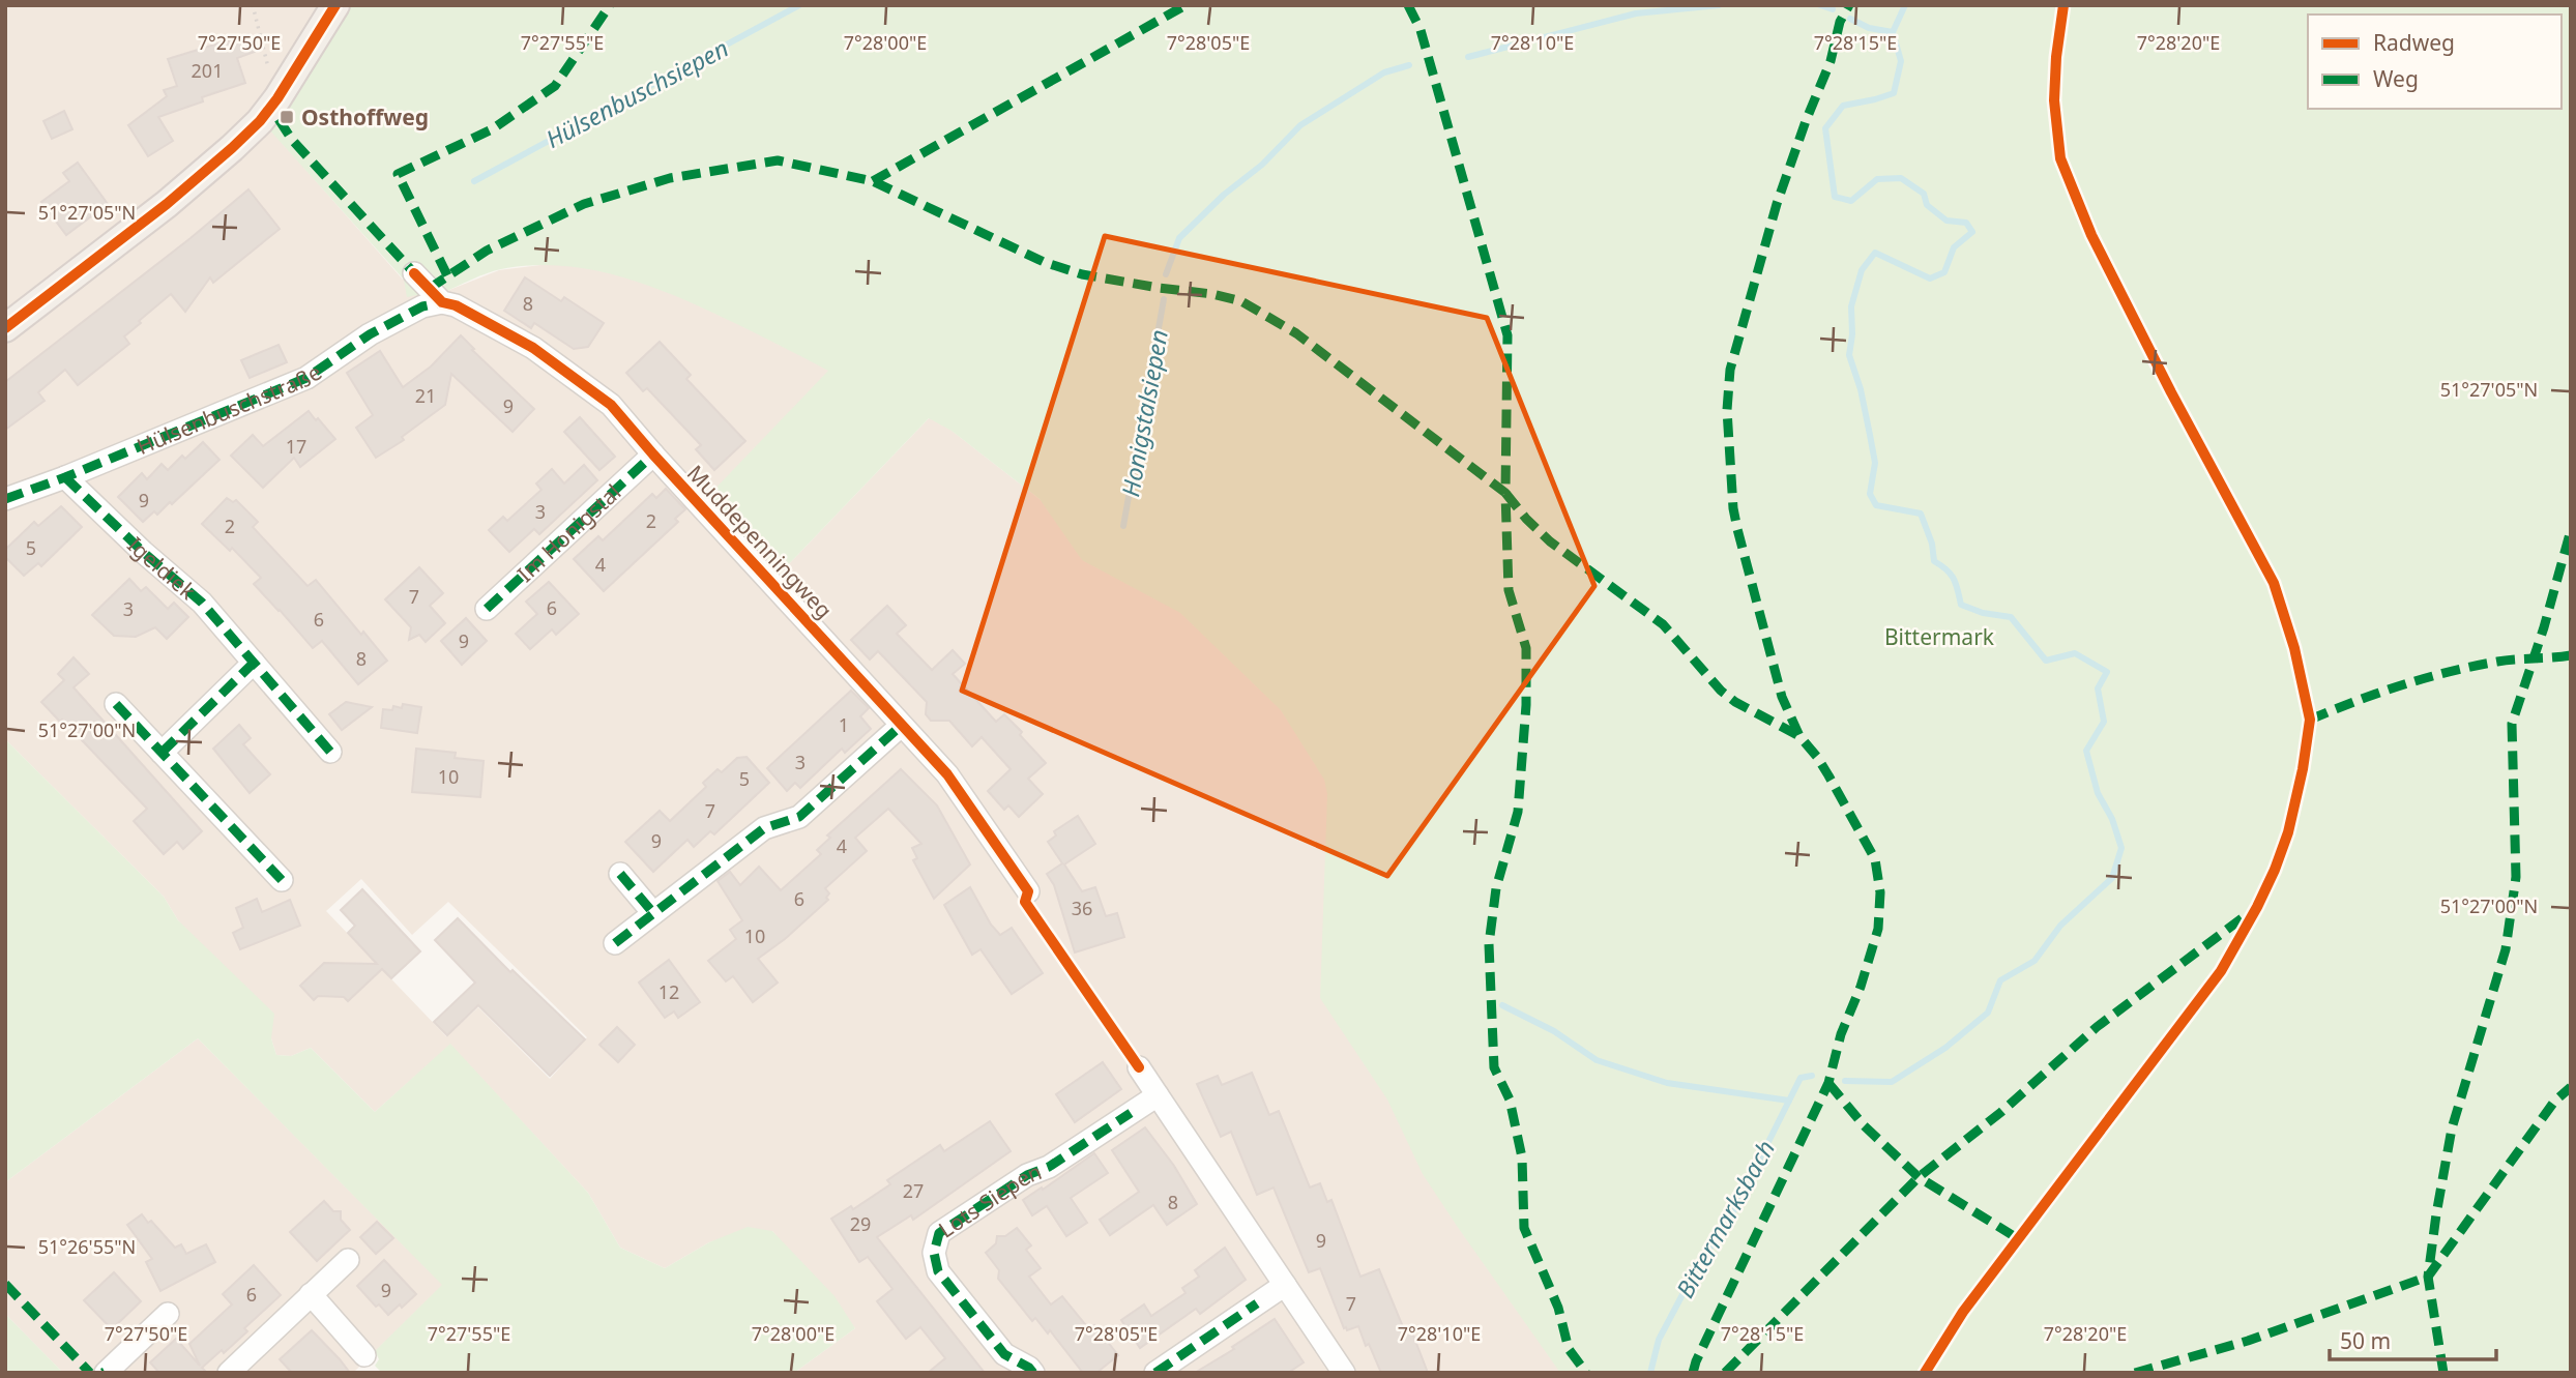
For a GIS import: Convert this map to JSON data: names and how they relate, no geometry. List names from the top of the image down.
{
  "streets": {
    "street": [
      "Hülsenbuschstraße",
      "Im Honigstal",
      "Muddepenningweg",
      "Igeldiek",
      "Lots Siepen"
    ]
  },
  "crossings": [
    ["Hülsenbuschstraße", "Muddepenningweg"],
    ["Hülsenbuschstraße", "Igeldiek"],
    ["Im Honigstal", "Muddepenningweg"]
  ],
  "water": ["Hülsenbuschsiepen", "Honigstalsiepen", "Bittermarksbach"],
  "parks": ["Bittermark"],
  "places": {
    "transit": ["Osthoffweg"]
  },
  "house_numbers": [
    "201",
    "8",
    "21",
    "9",
    "17",
    "9",
    "3",
    "2",
    "2",
    "5",
    "4",
    "7",
    "6",
    "3",
    "6",
    "9",
    "8",
    "1",
    "3",
    "10",
    "5",
    "7",
    "9",
    "4",
    "6",
    "36",
    "10",
    "12",
    "27",
    "8",
    "29",
    "9",
    "9",
    "6",
    "7"
  ],
  "legend": ["Radweg", "Weg"],
  "scale_bar": "50 m",
  "coordinates": [
    "7°27'50\"E",
    "7°27'55\"E",
    "7°28'00\"E",
    "7°28'05\"E",
    "7°28'10\"E",
    "7°28'15\"E",
    "7°28'20\"E",
    "51°27'05\"N",
    "51°27'00\"N",
    "51°26'55\"N"
  ]
}
